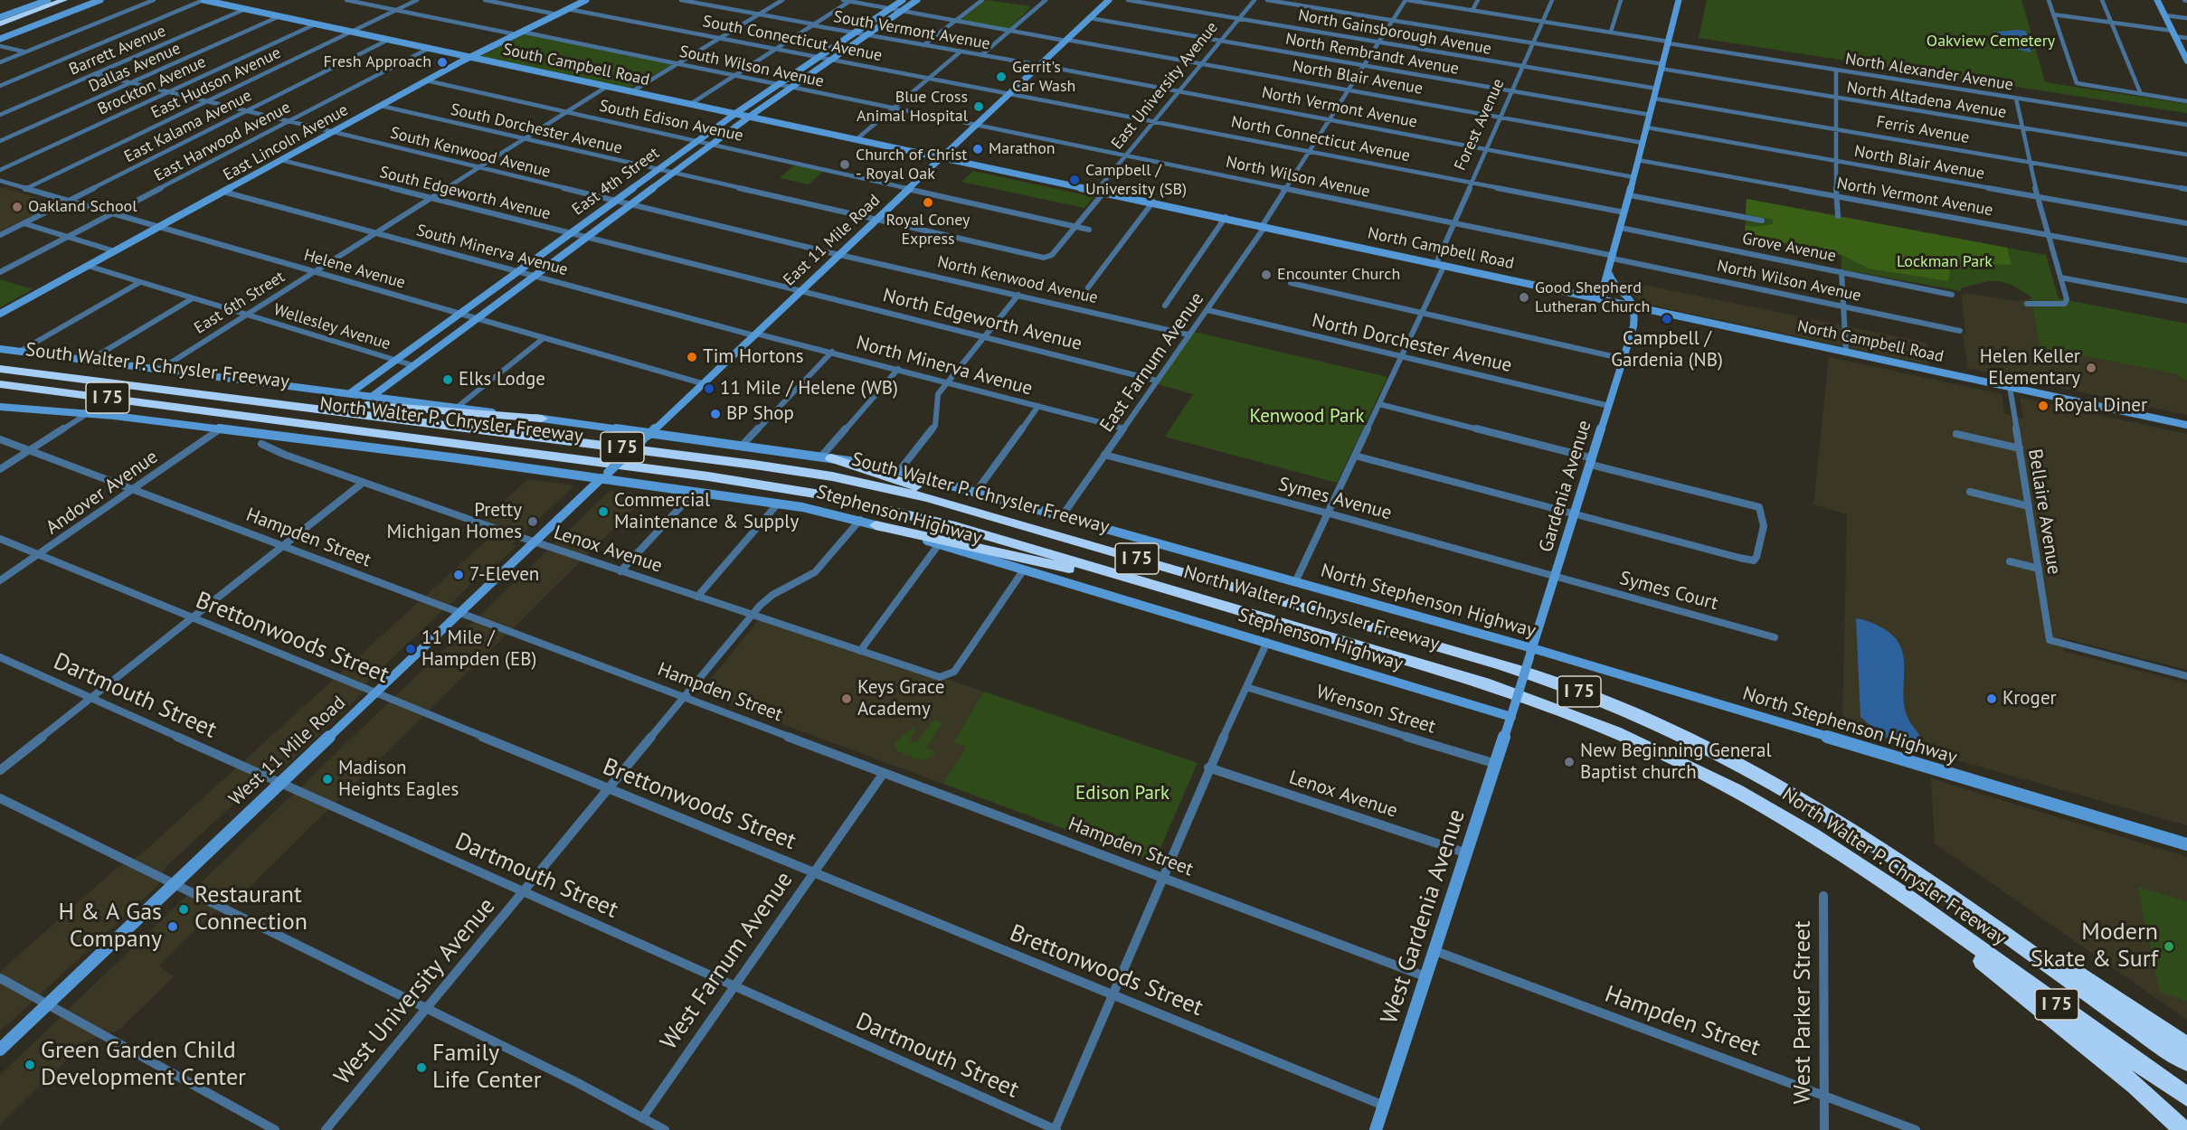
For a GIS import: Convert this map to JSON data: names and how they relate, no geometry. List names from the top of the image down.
{
  "streets": {
    "highway": ["South Walter P. Chrysler Freeway", "I 75", "North Walter P. Chrysler Freeway"],
    "street": [
      "South Vermont Avenue",
      "North Gainsborough Avenue",
      "South Connecticut Avenue",
      "Barrett Avenue",
      "North Rembrandt Avenue",
      "South Campbell Road",
      "South Wilson Avenue",
      "Dallas Avenue",
      "North Alexander Avenue",
      "North Blair Avenue",
      "East Hudson Avenue",
      "Brockton Avenue",
      "East University Avenue",
      "North Altadena Avenue",
      "North Vermont Avenue",
      "South Edison Avenue",
      "Forest Avenue",
      "East Kalama Avenue",
      "South Dorchester Avenue",
      "Ferris Avenue",
      "North Connecticut Avenue",
      "East Harwood Avenue",
      "East Lincoln Avenue",
      "South Kenwood Avenue",
      "North Wilson Avenue",
      "East 4th Street",
      "South Edgeworth Avenue",
      "East 11 Mile Road",
      "Grove Avenue",
      "North Campbell Road",
      "South Minerva Avenue",
      "Helene Avenue",
      "North Kenwood Avenue",
      "East 6th Street",
      "North Edgeworth Avenue",
      "Wellesley Avenue",
      "North Dorchester Avenue",
      "East Farnum Avenue",
      "North Minerva Avenue",
      "Gardenia Avenue",
      "Andover Avenue",
      "Symes Avenue",
      "Bellaire Avenue",
      "Stephenson Highway",
      "Hampden Street",
      "Lenox Avenue",
      "Symes Court",
      "North Stephenson Highway",
      "Brettonwoods Street",
      "Dartmouth Street",
      "Wrenson Street",
      "West 11 Mile Road",
      "West Gardenia Avenue",
      "West Farnum Avenue",
      "West University Avenue",
      "West Parker Street"
    ]
  },
  "crossings": [
    ["South Vermont Avenue", "North Vermont Avenue"],
    ["South Vermont Avenue", "East 4th Street"],
    ["South Vermont Avenue", "East 11 Mile Road"],
    ["North Gainsborough Avenue", "East University Avenue"],
    ["North Gainsborough Avenue", "Forest Avenue"],
    ["North Gainsborough Avenue", "East Farnum Avenue"],
    ["South Connecticut Avenue", "North Connecticut Avenue"],
    ["South Connecticut Avenue", "East Lincoln Avenue"],
    ["South Connecticut Avenue", "East 4th Street"],
    ["South Connecticut Avenue", "East 11 Mile Road"],
    ["Barrett Avenue", "South Campbell Road"],
    ["Barrett Avenue", "South Kenwood Avenue"],
    ["North Rembrandt Avenue", "East University Avenue"],
    ["North Rembrandt Avenue", "Forest Avenue"],
    ["North Rembrandt Avenue", "East 11 Mile Road"],
    ["North Rembrandt Avenue", "East Farnum Avenue"],
    ["South Campbell Road", "Dallas Avenue"],
    ["South Campbell Road", "East Hudson Avenue"],
    ["South Campbell Road", "Brockton Avenue"],
    ["South Campbell Road", "East Kalama Avenue"],
    ["South Campbell Road", "East Harwood Avenue"],
    ["South Campbell Road", "East Lincoln Avenue"],
    ["South Campbell Road", "East 4th Street"],
    ["South Campbell Road", "East 11 Mile Road"],
    ["South Campbell Road", "North Campbell Road"],
    ["South Campbell Road", "East 6th Street"],
    ["South Wilson Avenue", "East Hudson Avenue"],
    ["South Wilson Avenue", "East Lincoln Avenue"],
    ["South Wilson Avenue", "North Wilson Avenue"],
    ["South Wilson Avenue", "East 4th Street"],
    ["South Wilson Avenue", "East 11 Mile Road"],
    ["Dallas Avenue", "South Kenwood Avenue"],
    ["North Alexander Avenue", "Forest Avenue"],
    ["North Alexander Avenue", "East Farnum Avenue"],
    ["North Blair Avenue", "East University Avenue"],
    ["North Blair Avenue", "Forest Avenue"],
    ["North Blair Avenue", "East 4th Street"],
    ["North Blair Avenue", "East 11 Mile Road"],
    ["North Blair Avenue", "East Farnum Avenue"],
    ["East Hudson Avenue", "South Kenwood Avenue"],
    ["East Hudson Avenue", "Helene Avenue"],
    ["Brockton Avenue", "South Kenwood Avenue"],
    ["East University Avenue", "North Vermont Avenue"],
    ["East University Avenue", "South Edison Avenue"],
    ["East University Avenue", "South Dorchester Avenue"],
    ["East University Avenue", "North Connecticut Avenue"],
    ["East University Avenue", "North Wilson Avenue"],
    ["East University Avenue", "East 11 Mile Road"],
    ["East University Avenue", "North Campbell Road"],
    ["North Altadena Avenue", "Forest Avenue"],
    ["North Altadena Avenue", "East Farnum Avenue"],
    ["North Vermont Avenue", "Forest Avenue"],
    ["North Vermont Avenue", "East 11 Mile Road"],
    ["North Vermont Avenue", "East Farnum Avenue"],
    ["South Edison Avenue", "East Lincoln Avenue"],
    ["South Edison Avenue", "East 4th Street"],
    ["South Edison Avenue", "East 11 Mile Road"],
    ["South Edison Avenue", "East 6th Street"],
    ["Forest Avenue", "North Connecticut Avenue"],
    ["Forest Avenue", "North Wilson Avenue"],
    ["Forest Avenue", "North Campbell Road"],
    ["East Kalama Avenue", "South Kenwood Avenue"],
    ["East Kalama Avenue", "Helene Avenue"],
    ["South Dorchester Avenue", "East Lincoln Avenue"],
    ["South Dorchester Avenue", "East 4th Street"],
    ["South Dorchester Avenue", "East 11 Mile Road"],
    ["South Dorchester Avenue", "East 6th Street"],
    ["North Connecticut Avenue", "East 11 Mile Road"],
    ["North Connecticut Avenue", "East Farnum Avenue"],
    ["East Harwood Avenue", "South Kenwood Avenue"],
    ["East Harwood Avenue", "Helene Avenue"],
    ["East Lincoln Avenue", "South Kenwood Avenue"],
    ["East Lincoln Avenue", "South Edgeworth Avenue"],
    ["East Lincoln Avenue", "South Minerva Avenue"],
    ["East Lincoln Avenue", "Helene Avenue"],
    ["East Lincoln Avenue", "Wellesley Avenue"],
    ["South Kenwood Avenue", "East 4th Street"],
    ["South Kenwood Avenue", "East 11 Mile Road"],
    ["South Kenwood Avenue", "North Kenwood Avenue"],
    ["South Kenwood Avenue", "East 6th Street"],
    ["North Wilson Avenue", "East 11 Mile Road"],
    ["North Wilson Avenue", "East Farnum Avenue"],
    ["East 4th Street", "South Edgeworth Avenue"],
    ["East 4th Street", "South Minerva Avenue"],
    ["East 4th Street", "Helene Avenue"],
    ["East 4th Street", "Wellesley Avenue"],
    ["East 4th Street", "North Stephenson Highway"],
    ["South Edgeworth Avenue", "East 11 Mile Road"],
    ["South Edgeworth Avenue", "East 6th Street"],
    ["South Edgeworth Avenue", "North Edgeworth Avenue"],
    ["East 11 Mile Road", "North Campbell Road"],
    ["East 11 Mile Road", "South Minerva Avenue"],
    ["East 11 Mile Road", "Helene Avenue"],
    ["East 11 Mile Road", "North Kenwood Avenue"],
    ["East 11 Mile Road", "North Edgeworth Avenue"],
    ["East 11 Mile Road", "North Minerva Avenue"],
    ["East 11 Mile Road", "Stephenson Highway"],
    ["East 11 Mile Road", "North Stephenson Highway"],
    ["East 11 Mile Road", "West 11 Mile Road"],
    ["North Campbell Road", "East Farnum Avenue"],
    ["North Campbell Road", "Gardenia Avenue"],
    ["North Campbell Road", "Bellaire Avenue"],
    ["South Minerva Avenue", "East 6th Street"],
    ["South Minerva Avenue", "North Minerva Avenue"],
    ["Helene Avenue", "East 6th Street"],
    ["North Kenwood Avenue", "East Farnum Avenue"],
    ["East 6th Street", "Wellesley Avenue"],
    ["East 6th Street", "North Stephenson Highway"],
    ["North Edgeworth Avenue", "East Farnum Avenue"],
    ["North Dorchester Avenue", "East Farnum Avenue"],
    ["North Dorchester Avenue", "Gardenia Avenue"],
    ["East Farnum Avenue", "North Minerva Avenue"],
    ["East Farnum Avenue", "Symes Avenue"],
    ["East Farnum Avenue", "North Stephenson Highway"],
    ["Gardenia Avenue", "Symes Avenue"],
    ["Gardenia Avenue", "Stephenson Highway"],
    ["Gardenia Avenue", "Symes Court"],
    ["Gardenia Avenue", "North Stephenson Highway"],
    ["Gardenia Avenue", "West Gardenia Avenue"],
    ["Andover Avenue", "Stephenson Highway"],
    ["Andover Avenue", "Hampden Street"],
    ["Andover Avenue", "Brettonwoods Street"],
    ["Symes Avenue", "Symes Court"],
    ["Stephenson Highway", "Lenox Avenue"],
    ["Stephenson Highway", "West 11 Mile Road"],
    ["Stephenson Highway", "West Gardenia Avenue"],
    ["Stephenson Highway", "West University Avenue"],
    ["Hampden Street", "West 11 Mile Road"],
    ["Hampden Street", "West Gardenia Avenue"],
    ["Hampden Street", "West Farnum Avenue"],
    ["Hampden Street", "West University Avenue"],
    ["Hampden Street", "West Parker Street"],
    ["Lenox Avenue", "West 11 Mile Road"],
    ["Lenox Avenue", "West Gardenia Avenue"],
    ["Lenox Avenue", "West University Avenue"],
    ["Brettonwoods Street", "West 11 Mile Road"],
    ["Brettonwoods Street", "West Gardenia Avenue"],
    ["Brettonwoods Street", "West Farnum Avenue"],
    ["Brettonwoods Street", "West University Avenue"],
    ["Dartmouth Street", "West 11 Mile Road"],
    ["Dartmouth Street", "West Farnum Avenue"],
    ["Dartmouth Street", "West University Avenue"],
    ["Wrenson Street", "West Gardenia Avenue"]
  ],
  "parks": [
    "Oakview Cemetery",
    "Lockman Park",
    "Kenwood Park",
    "Edison Park"
  ],
  "places": [
    "Fresh Approach",
    "Gerrit's Car Wash",
    "Blue Cross Animal Hospital",
    "Marathon",
    "Church of Christ - Royal Oak",
    "Campbell / University (SB)",
    "Royal Coney Express",
    "Oakland School",
    "Encounter Church",
    "Good Shepherd Lutheran Church",
    "Campbell / Gardenia (NB)",
    "Tim Hortons",
    "Helen Keller Elementary",
    "Elks Lodge",
    "11 Mile / Helene (WB)",
    "Royal Diner",
    "BP Shop",
    "Commercial Maintenance & Supply",
    "Pretty Michigan Homes",
    "7-Eleven",
    "11 Mile / Hampden (EB)",
    "Keys Grace Academy",
    "Kroger",
    "New Beginning General Baptist church",
    "Madison Heights Eagles",
    "Restaurant Connection",
    "H & A Gas Company",
    "Modern Skate & Surf",
    "Green Garden Child Development Center",
    "Family Life Center"
  ]
}
